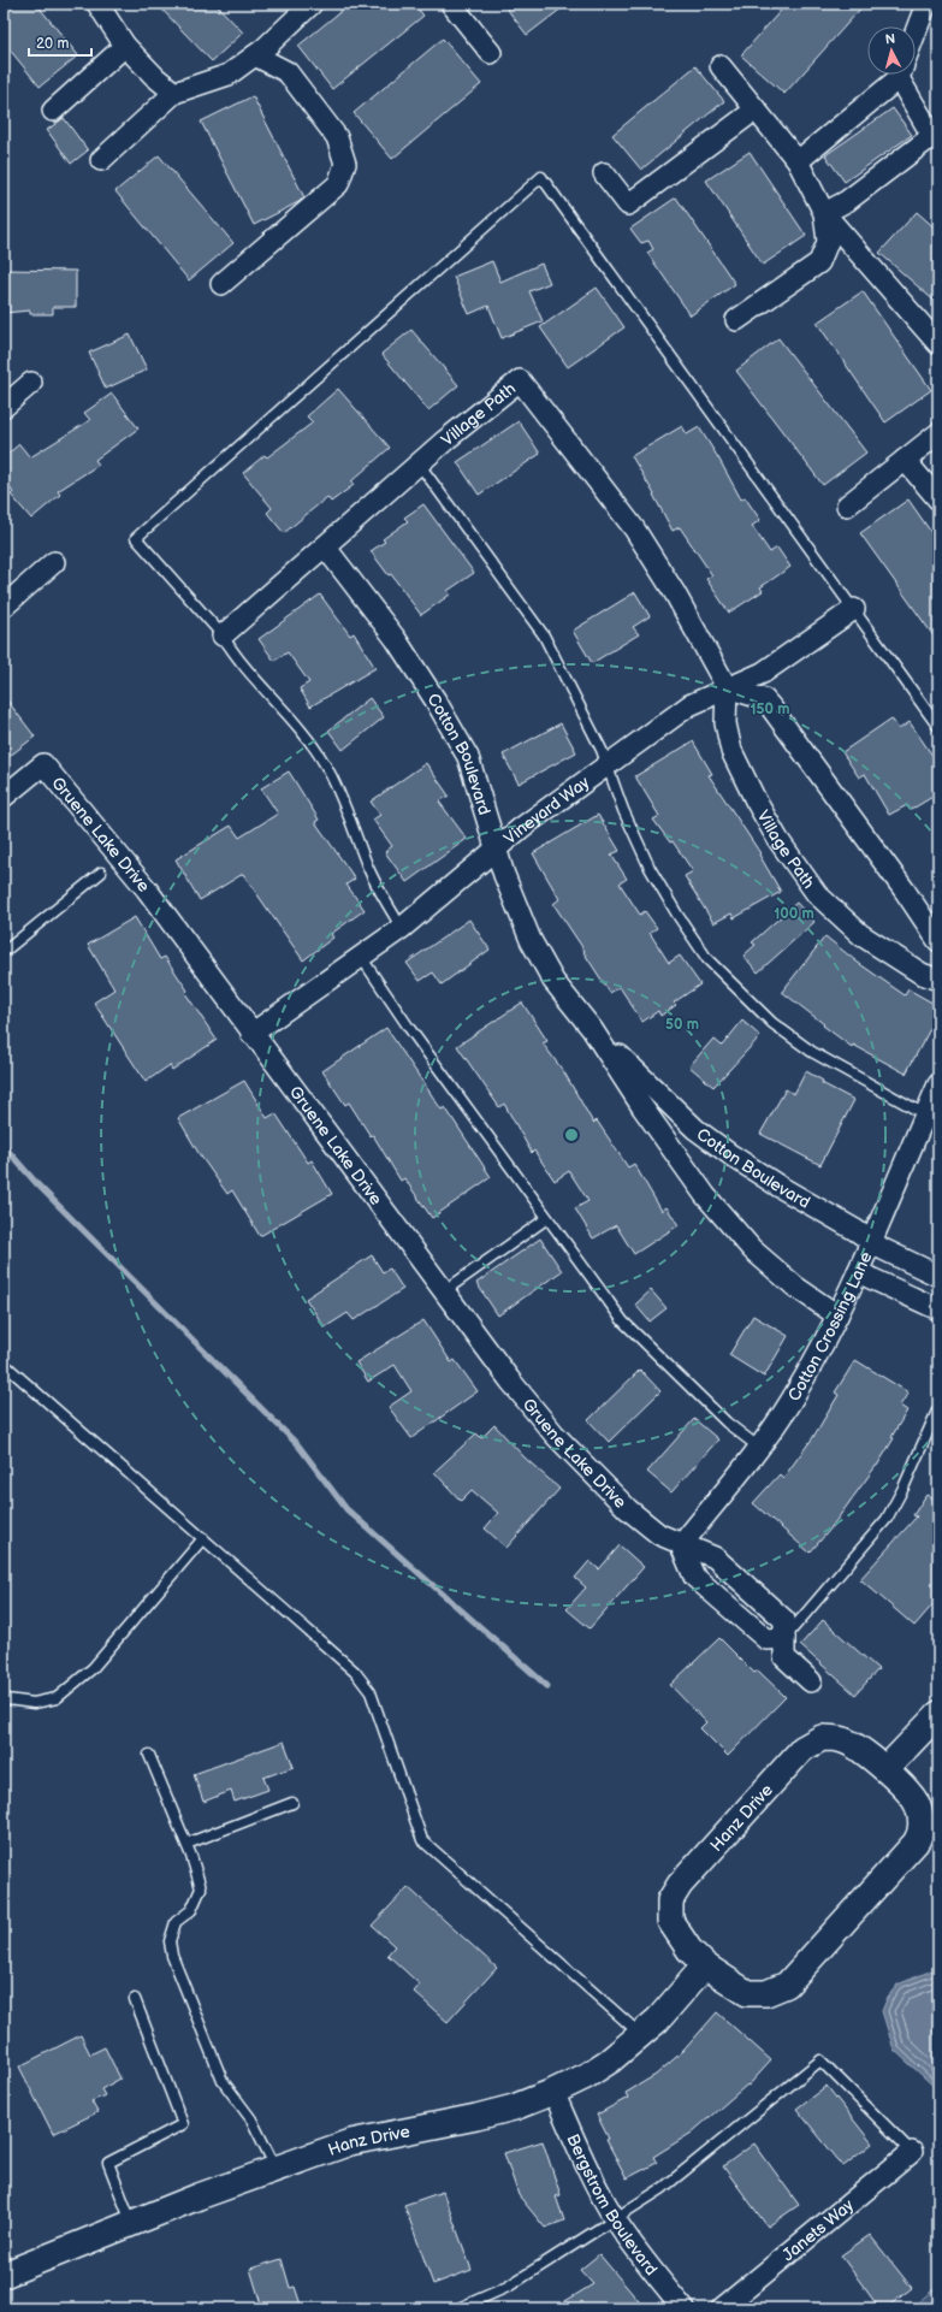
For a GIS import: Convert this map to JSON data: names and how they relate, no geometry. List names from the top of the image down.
{
  "streets": {
    "street": [
      "Village Path",
      "Cotton Boulevard",
      "Vineyard Way",
      "Gruene Lake Drive",
      "Cotton Crossing Lane",
      "Hanz Drive",
      "Bergstrom Boulevard",
      "Janets Way"
    ]
  },
  "crossings": [
    ["Village Path", "Cotton Boulevard"],
    ["Village Path", "Vineyard Way"],
    ["Cotton Boulevard", "Vineyard Way"],
    ["Cotton Boulevard", "Cotton Crossing Lane"],
    ["Vineyard Way", "Gruene Lake Drive"],
    ["Gruene Lake Drive", "Cotton Crossing Lane"],
    ["Hanz Drive", "Bergstrom Boulevard"]
  ],
  "scale_bar": "20 m",
  "north": "top",
  "rings": ["150 m", "100 m", "50 m"]
}
